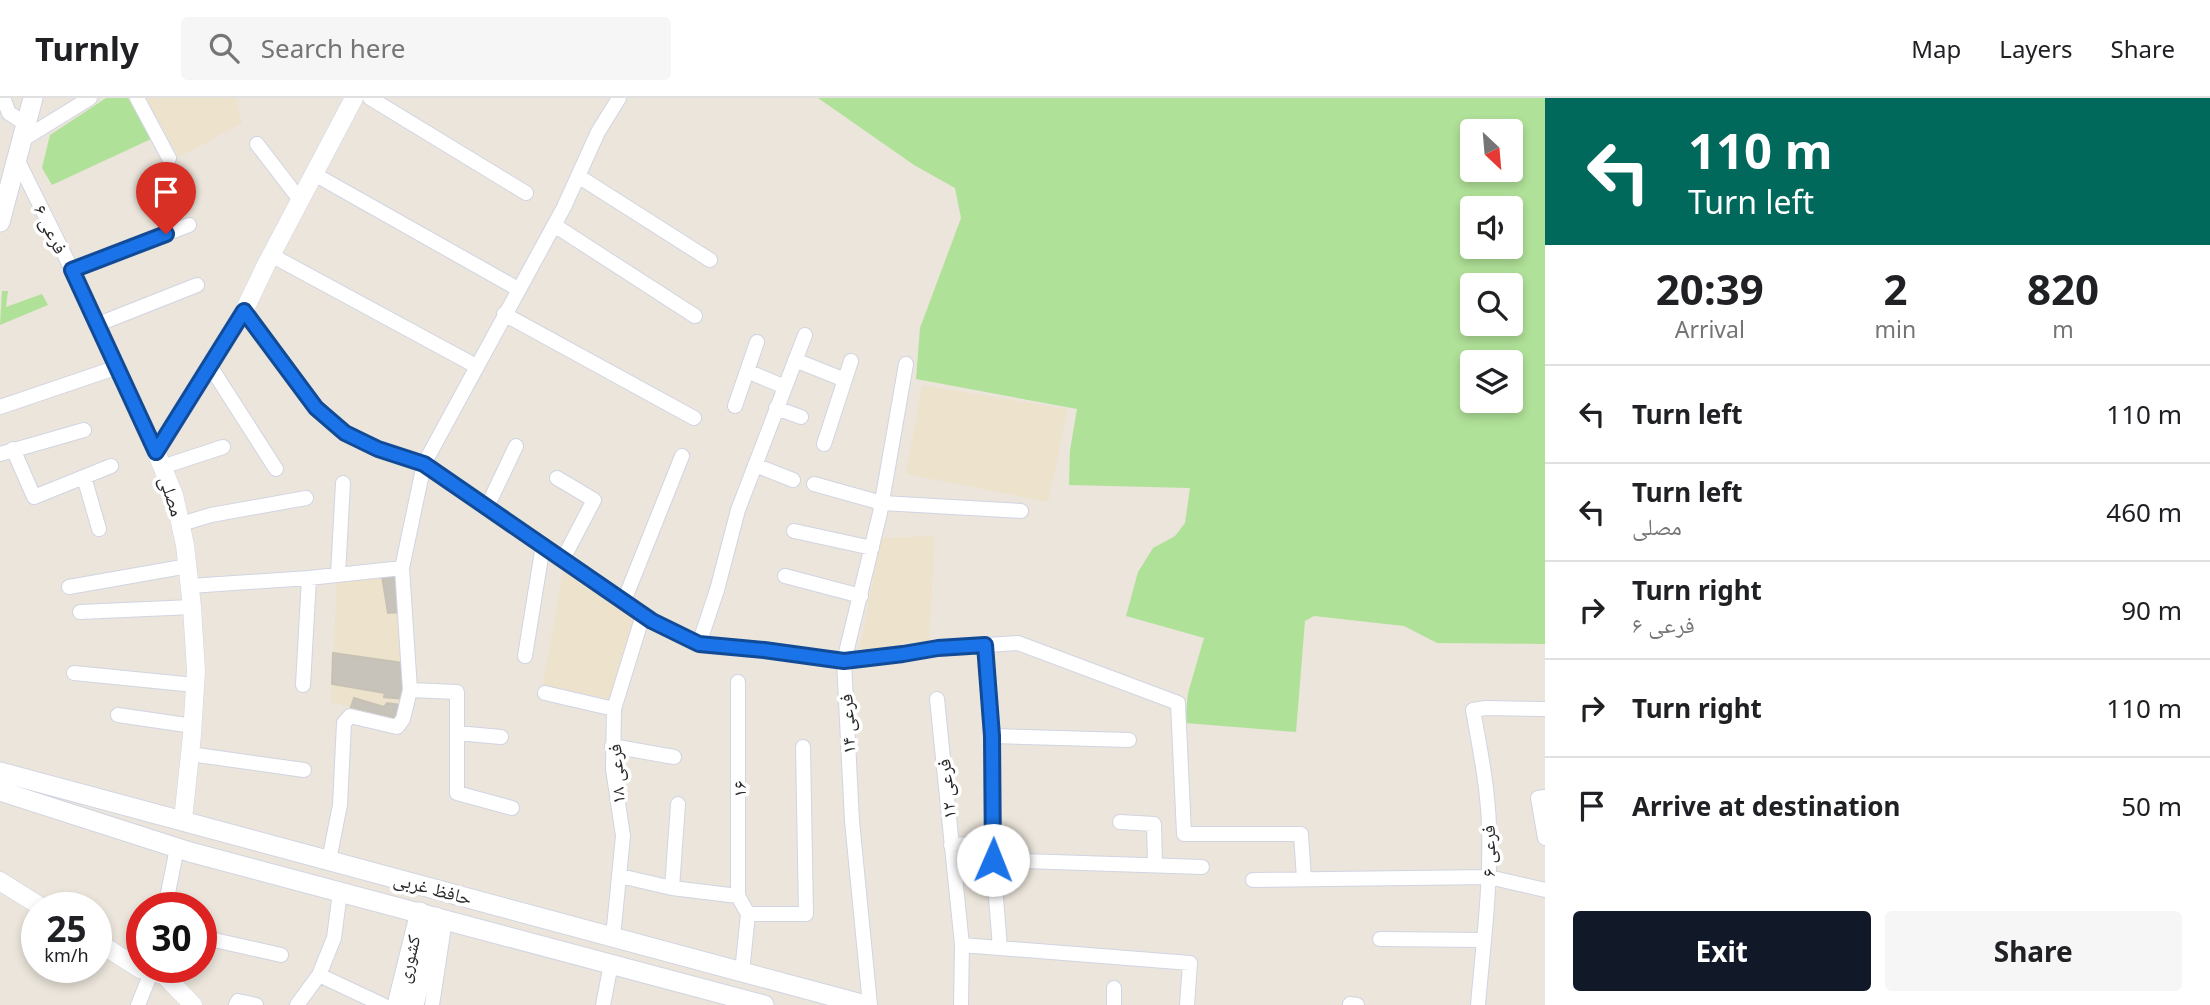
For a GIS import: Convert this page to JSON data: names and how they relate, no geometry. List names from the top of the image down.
{
  "streets": {
    "main road": ["حافظ غربی", "کشوری"],
    "street": [
      "فرعی ۶",
      "مصلی",
      "فرعی ۱۴",
      "فرعی ۱۸",
      "۱۶",
      "فرعی ۱۲"
    ]
  },
  "crossings": [
    ["فرعی ۶", "مصلی"],
    ["مصلی", "حافظ غربی"],
    ["فرعی ۱۴", "حافظ غربی"],
    ["فرعی ۱۸", "حافظ غربی"],
    ["۱۶", "حافظ غربی"],
    ["حافظ غربی", "کشوری"]
  ],
  "north": "bottom right",
  "page": {
    "header": "Turnly",
    "search": "Search here",
    "nav": ["Map", "Layers", "Share"],
    "turn": ["110 m", "Turn left"],
    "eta": [
      "20:39",
      "Arrival",
      "2",
      "min",
      "820",
      "m"
    ],
    "list": [
      {
        "name": "Turn left",
        "value": "110 m"
      },
      {
        "name": "Turn left",
        "note": "مصلی",
        "value": "460 m"
      },
      {
        "name": "Turn right",
        "note": "فرعی ۶",
        "value": "90 m"
      },
      {
        "name": "Turn right",
        "value": "110 m"
      },
      {
        "name": "Arrive at destination",
        "value": "50 m"
      }
    ],
    "speed": "25 km/h",
    "limit": "30",
    "buttons": ["Exit", "Share"]
  }
}
